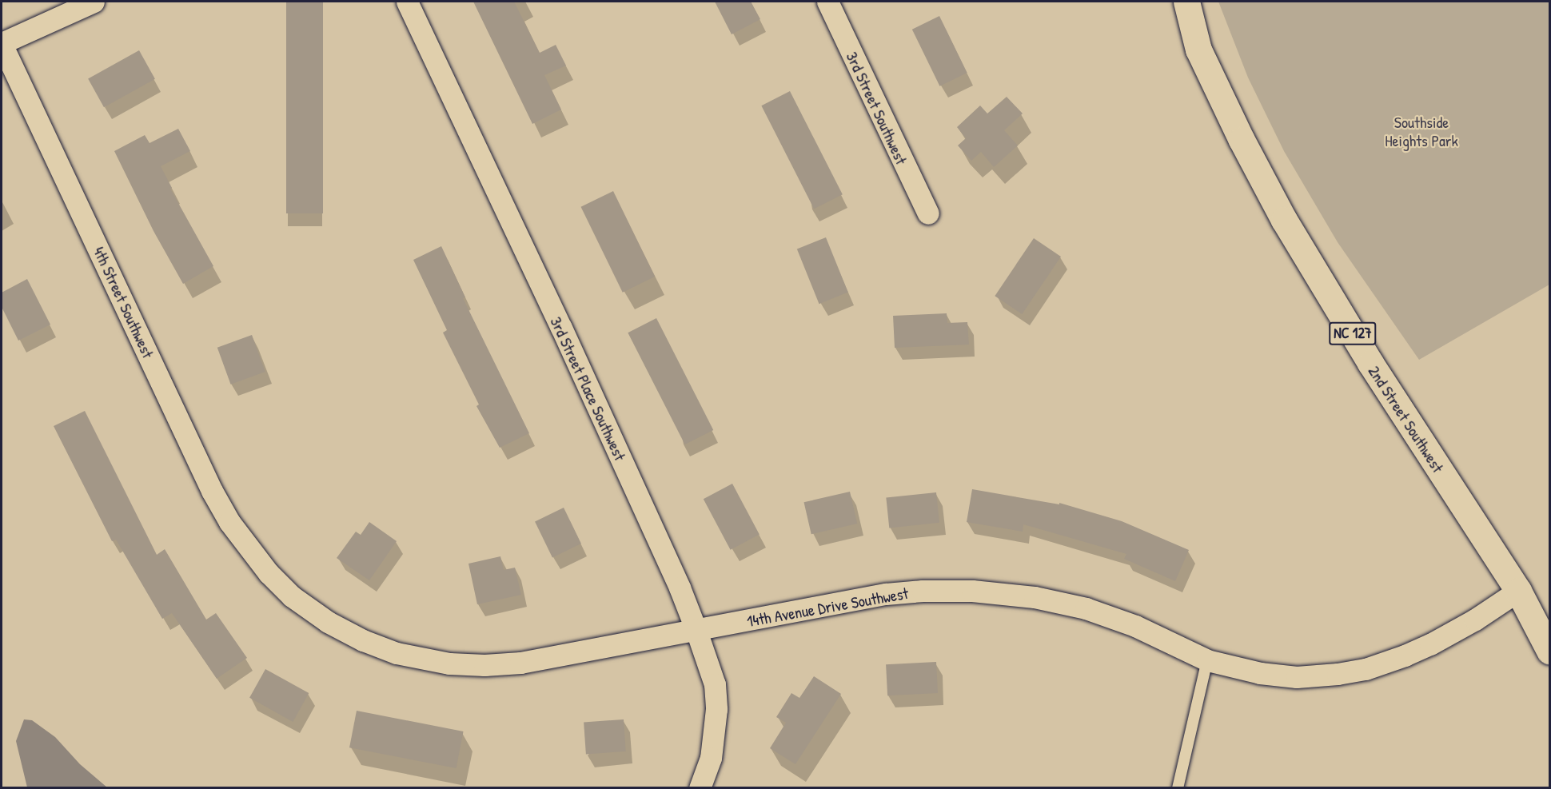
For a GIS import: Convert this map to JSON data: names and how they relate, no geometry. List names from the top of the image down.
{
  "streets": {
    "main road": ["NC 127", "2nd Street Southwest"],
    "street": [
      "3rd Street Southwest",
      "4th Street Southwest",
      "3rd Street Place Southwest",
      "14th Avenue Drive Southwest"
    ]
  },
  "crossings": [
    ["4th Street Southwest", "14th Avenue Drive Southwest"],
    ["3rd Street Place Southwest", "14th Avenue Drive Southwest"],
    ["2nd Street Southwest", "14th Avenue Drive Southwest"]
  ],
  "parks": ["Southside Heights Park"]
}
